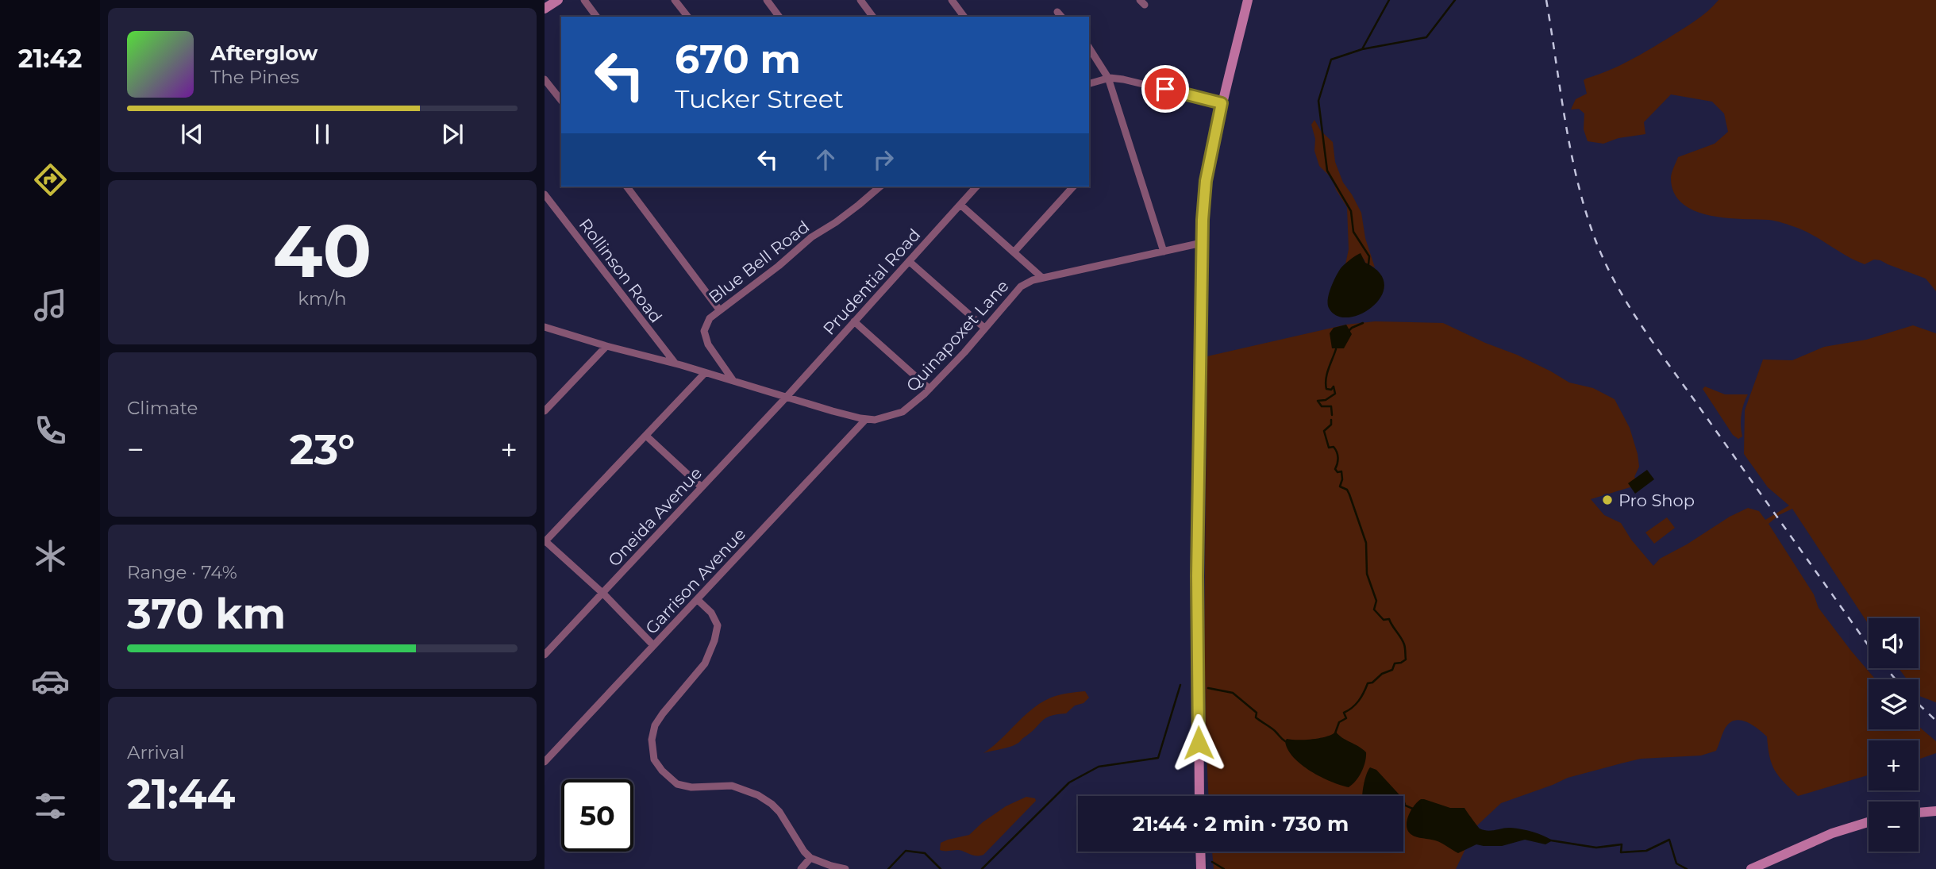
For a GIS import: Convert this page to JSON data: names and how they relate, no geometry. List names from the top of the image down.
{
  "streets": {
    "street": [
      "Blue Bell Road",
      "Rollinson Road",
      "Prudential Road",
      "Quinapoxet Lane",
      "Oneida Avenue",
      "Garrison Avenue"
    ]
  },
  "crossings": [
    ["Blue Bell Road", "Quinapoxet Lane"],
    ["Rollinson Road", "Quinapoxet Lane"],
    ["Prudential Road", "Quinapoxet Lane"],
    ["Prudential Road", "Oneida Avenue"],
    ["Quinapoxet Lane", "Oneida Avenue"],
    ["Quinapoxet Lane", "Garrison Avenue"]
  ],
  "places": ["Pro Shop"],
  "page": {
    "tabs": "21:42",
    "turn": ["670 m", "Tucker Street"],
    "song": ["Afterglow", "The Pines"],
    "tile": [
      ["40", "km/h"],
      "Climate",
      ["Range · 74%", "370 km"],
      ["Arrival", "21:44"]
    ],
    "heat": ["−", "23°", "+"],
    "map_buttons": ["+", "−"],
    "limit": "50",
    "trip": "21:44 · 2 min · 730 m"
  }
}
